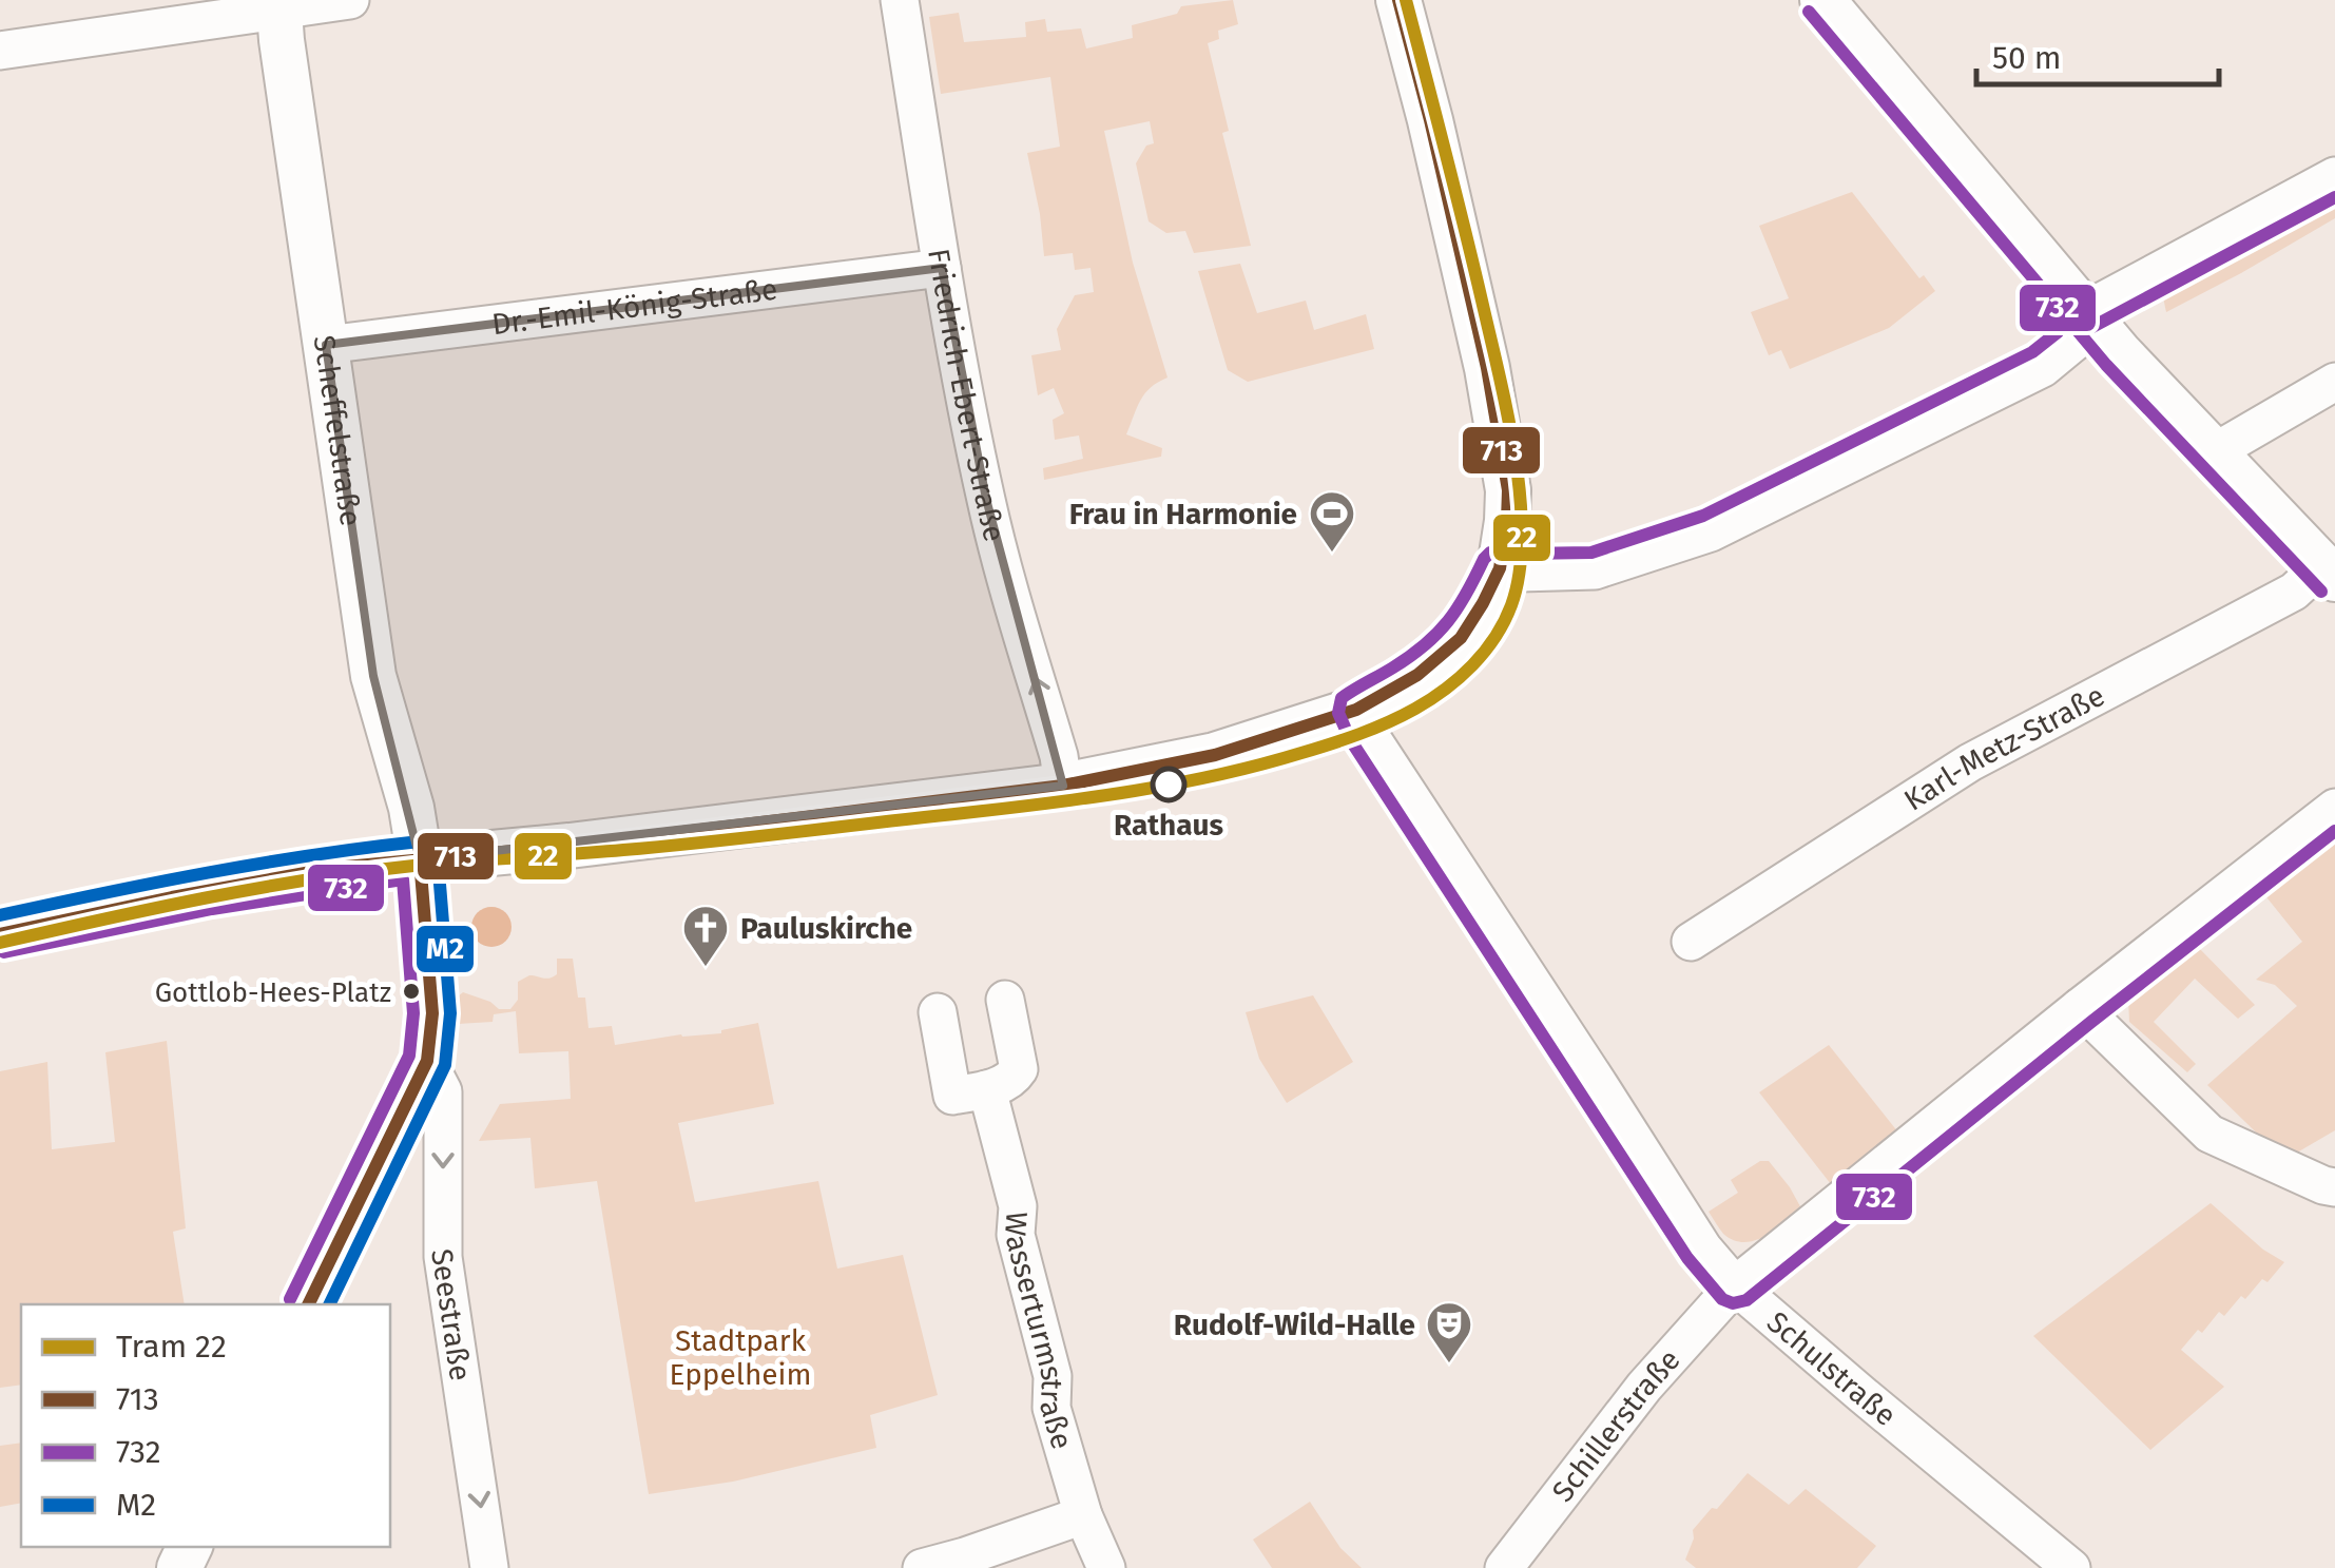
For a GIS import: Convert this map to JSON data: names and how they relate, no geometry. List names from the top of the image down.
{
  "streets": {
    "street": [
      "Dr.-Emil-König-Straße",
      "Friedrich-Ebert-Straße",
      "Scheffelstraße",
      "Karl-Metz-Straße",
      "Seestraße",
      "Wasserturmstraße",
      "Schulstraße",
      "Schillerstraße"
    ]
  },
  "crossings": [
    ["Dr.-Emil-König-Straße", "Friedrich-Ebert-Straße"],
    ["Dr.-Emil-König-Straße", "Scheffelstraße"],
    ["Scheffelstraße", "Seestraße"],
    ["Schulstraße", "Schillerstraße"]
  ],
  "one_way": ["Friedrich-Ebert-Straße", "Seestraße"],
  "parks": ["Stadtpark Eppelheim"],
  "places": {
    "sports": ["Frau in Harmonie"],
    "other": ["Rathaus", "Gottlob-Hees-Platz"],
    "church": ["Pauluskirche"],
    "theatre": ["Rudolf-Wild-Halle"]
  },
  "lines": [
    "tram line 22",
    "transit line 713",
    "transit line 732",
    "transit line M2"
  ],
  "legend": [
    "Tram 22",
    "713",
    "732",
    "M2"
  ],
  "scale_bar": "50 m"
}
